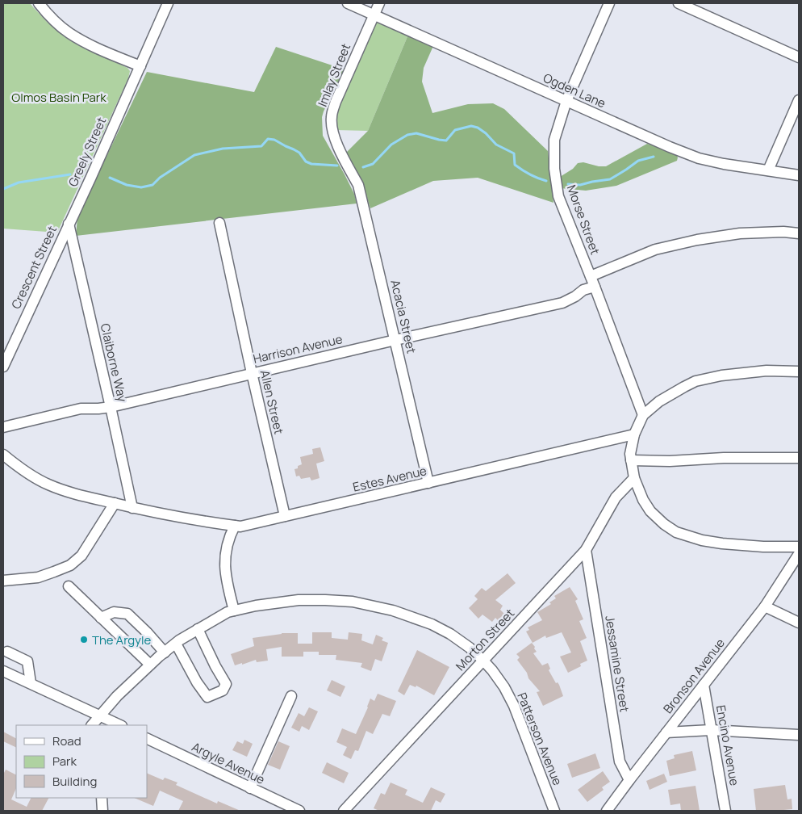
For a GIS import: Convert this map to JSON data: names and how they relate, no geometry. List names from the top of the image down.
{
  "streets": {
    "street": [
      "Imlay Street",
      "Ogden Lane",
      "Greely Street",
      "Morse Street",
      "Crescent Street",
      "Acacia Street",
      "Harrison Avenue",
      "Claiborne Way",
      "Allen Street",
      "Estes Avenue",
      "Morton Street",
      "Jessamine Street",
      "Bronson Avenue",
      "Patterson Avenue",
      "Encino Avenue",
      "Argyle Avenue"
    ]
  },
  "crossings": [
    ["Imlay Street", "Ogden Lane"],
    ["Imlay Street", "Acacia Street"],
    ["Ogden Lane", "Morse Street"],
    ["Greely Street", "Crescent Street"],
    ["Greely Street", "Claiborne Way"],
    ["Morse Street", "Harrison Avenue"],
    ["Crescent Street", "Claiborne Way"],
    ["Acacia Street", "Harrison Avenue"],
    ["Acacia Street", "Estes Avenue"],
    ["Harrison Avenue", "Claiborne Way"],
    ["Harrison Avenue", "Allen Street"],
    ["Allen Street", "Estes Avenue"],
    ["Morton Street", "Jessamine Street"],
    ["Morton Street", "Patterson Avenue"],
    ["Jessamine Street", "Bronson Avenue"],
    ["Bronson Avenue", "Encino Avenue"]
  ],
  "parks": ["Olmos Basin Park"],
  "places": ["The Argyle"],
  "legend": ["Road", "Park", "Building"]
}
